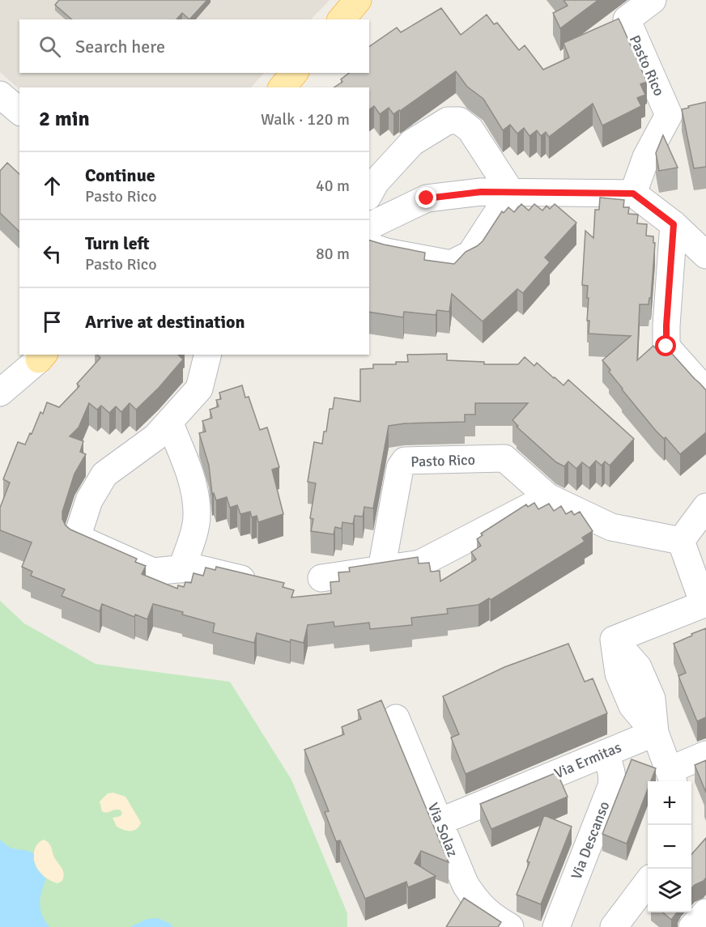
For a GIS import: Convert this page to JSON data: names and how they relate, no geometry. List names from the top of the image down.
{
  "streets": {
    "street": [
      "Pasto Rico",
      "Via Ermitas",
      "Via Solaz",
      "Via Descanso"
    ]
  },
  "crossings": [
    ["Via Ermitas", "Via Solaz"],
    ["Via Ermitas", "Via Descanso"]
  ],
  "page": {
    "search": "Search here",
    "heading": ["2 min", "Walk · 120 m"],
    "list": [
      ["Continue", "Pasto Rico", "40 m"],
      ["Turn left", "Pasto Rico", "80 m"],
      "Arrive at destination"
    ],
    "map_buttons": ["+", "−"]
  }
}
